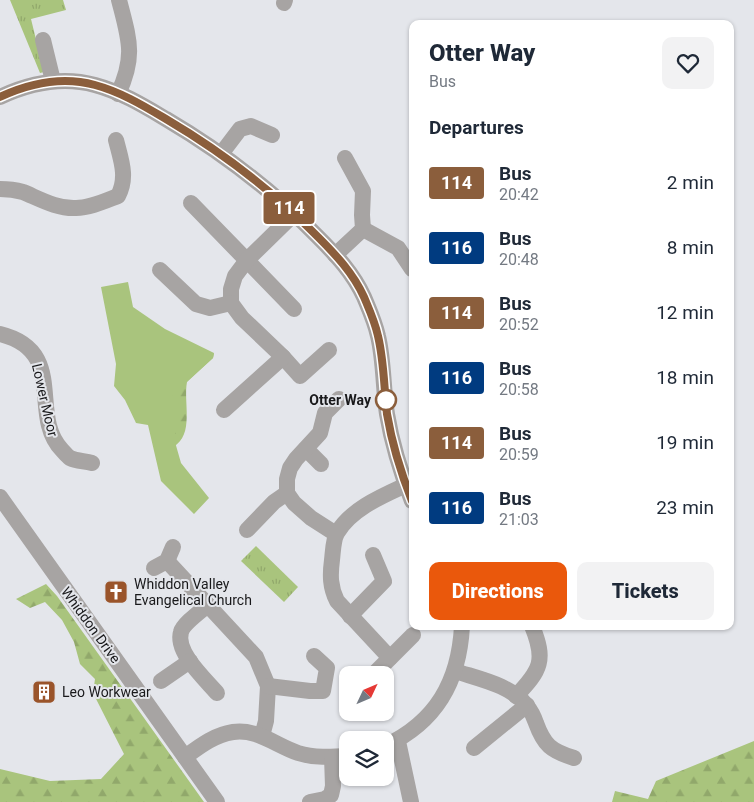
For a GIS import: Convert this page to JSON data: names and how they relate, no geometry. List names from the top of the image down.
{
  "streets": {
    "street": ["Lower Moor", "Whiddon Drive"]
  },
  "places": {
    "other": ["Otter Way"],
    "church": ["Whiddon Valley Evangelical Church"],
    "building": ["Leo Workwear"]
  },
  "lines": ["bus line 114"],
  "north": "top right",
  "page": {
    "on_map": "114",
    "heading": [
      ["Otter Way", "Bus"],
      "Departures"
    ],
    "list": [
      {
        "mark": "114",
        "name": "Bus",
        "note": "20:42",
        "value": "2 min"
      },
      {
        "mark": "116",
        "name": "Bus",
        "note": "20:48",
        "value": "8 min"
      },
      {
        "mark": "114",
        "name": "Bus",
        "note": "20:52",
        "value": "12 min"
      },
      {
        "mark": "116",
        "name": "Bus",
        "note": "20:58",
        "value": "18 min"
      },
      {
        "mark": "114",
        "name": "Bus",
        "note": "20:59",
        "value": "19 min"
      },
      {
        "mark": "116",
        "name": "Bus",
        "note": "21:03",
        "value": "23 min"
      }
    ],
    "buttons": ["Directions", "Tickets"]
  }
}
